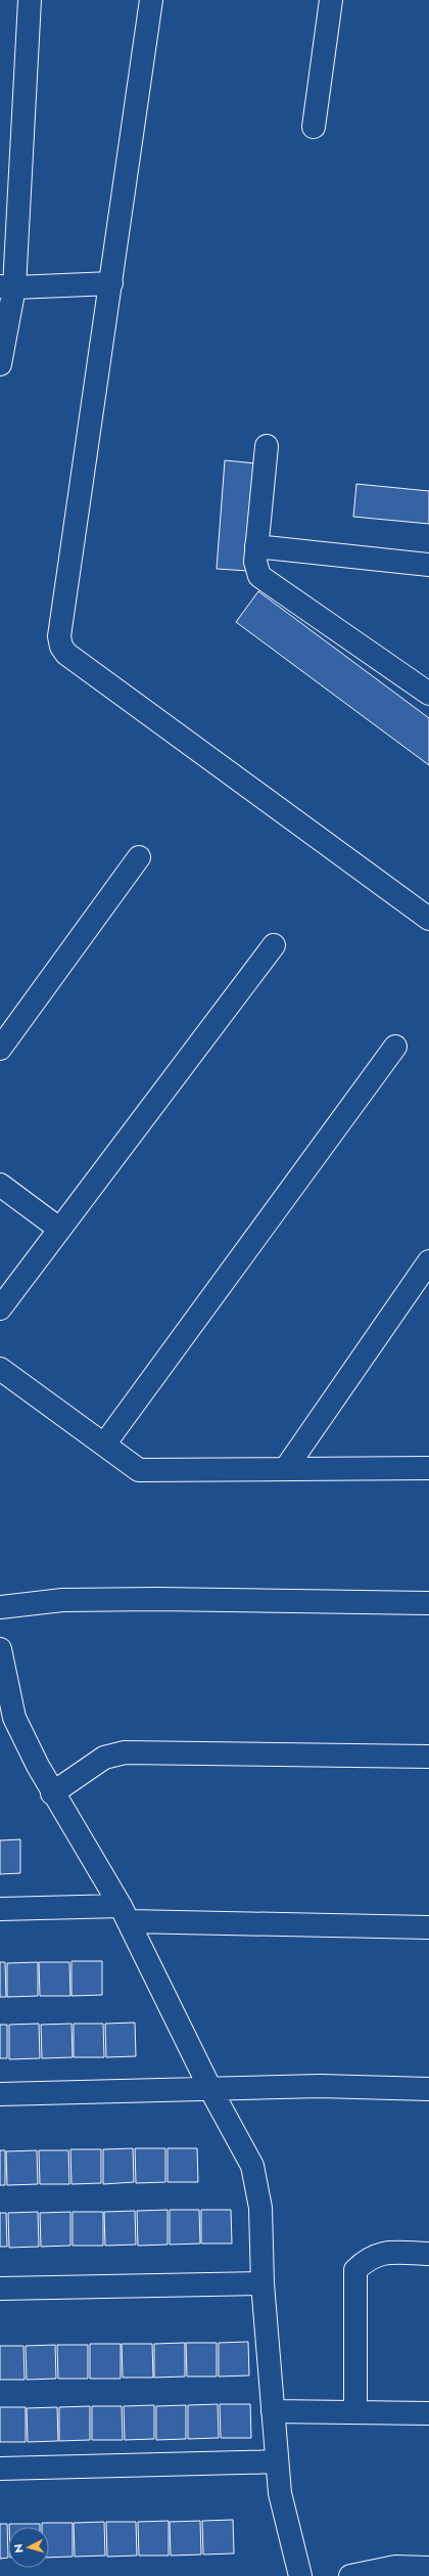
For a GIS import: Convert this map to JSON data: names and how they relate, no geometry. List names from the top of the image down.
{
  "north": "left"
}
